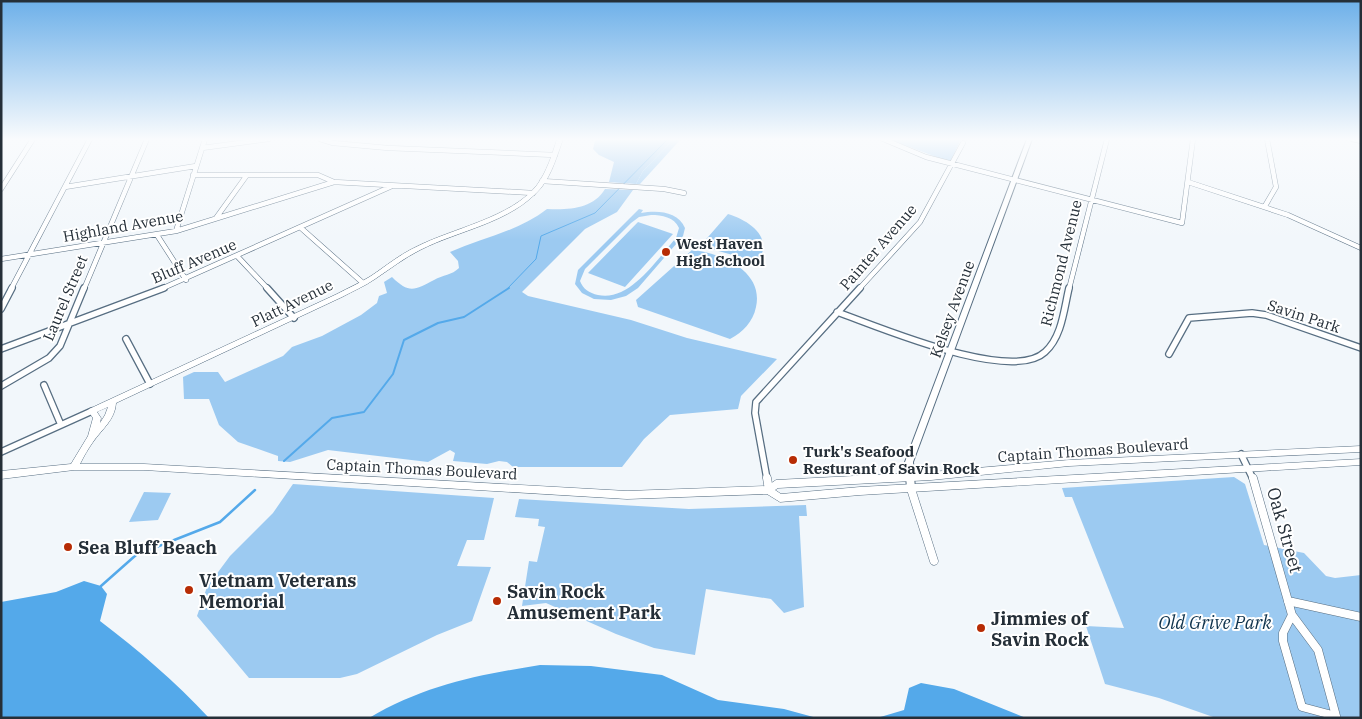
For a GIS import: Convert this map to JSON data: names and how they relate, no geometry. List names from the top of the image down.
{
  "streets": {
    "main road": ["Platt Avenue", "Captain Thomas Boulevard"],
    "street": [
      "Highland Avenue",
      "Painter Avenue",
      "Bluff Avenue",
      "Richmond Avenue",
      "Laurel Street",
      "Kelsey Avenue",
      "Savin Park",
      "Oak Street"
    ]
  },
  "crossings": [
    ["Highland Avenue", "Laurel Street"],
    ["Painter Avenue", "Richmond Avenue"],
    ["Painter Avenue", "Captain Thomas Boulevard"],
    ["Bluff Avenue", "Laurel Street"],
    ["Richmond Avenue", "Kelsey Avenue"],
    ["Kelsey Avenue", "Captain Thomas Boulevard"],
    ["Captain Thomas Boulevard", "Oak Street"]
  ],
  "parks": ["Old Grive Park"],
  "places": [
    "West Haven High School",
    "Turk's Seafood Resturant of Savin Rock",
    "Sea Bluff Beach",
    "Vietnam Veterans Memorial",
    "Savin Rock Amusement Park",
    "Jimmies of Savin Rock"
  ]
}
